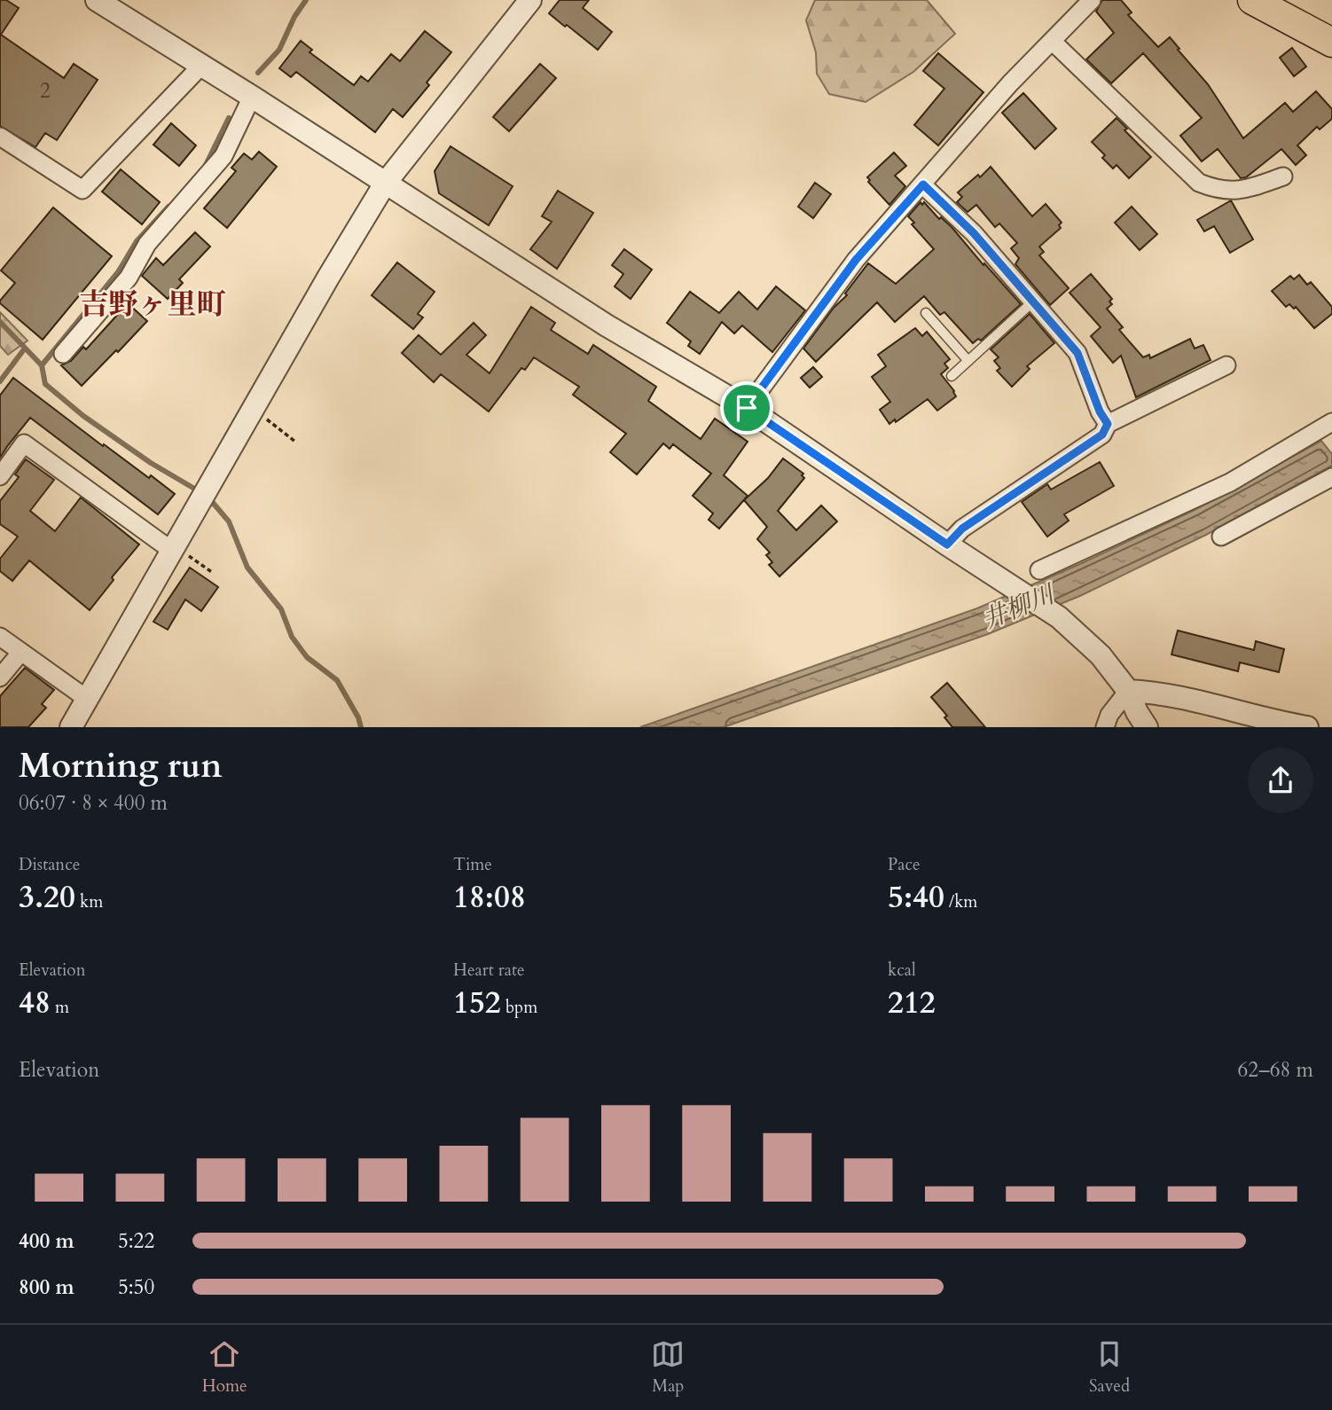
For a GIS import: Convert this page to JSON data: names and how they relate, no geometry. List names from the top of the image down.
{
  "districts": ["吉野ヶ里町"],
  "water": ["井柳川"],
  "house_numbers": ["2"],
  "page": {
    "heading": ["Morning run", "06:07 · 8 × 400 m"],
    "stats": [
      ["Distance", "3.20 km"],
      ["Time", "18:08"],
      ["Pace", "5:40 /km"],
      ["Elevation", "48 m"],
      ["Heart rate", "152 bpm"],
      ["kcal", "212"]
    ],
    "chart": ["Elevation", "62–68 m"],
    "list": [
      {
        "name": "400 m",
        "note": "5:22"
      },
      {
        "name": "800 m",
        "note": "5:50"
      }
    ],
    "tabs": ["Home", "Map", "Saved"]
  }
}
